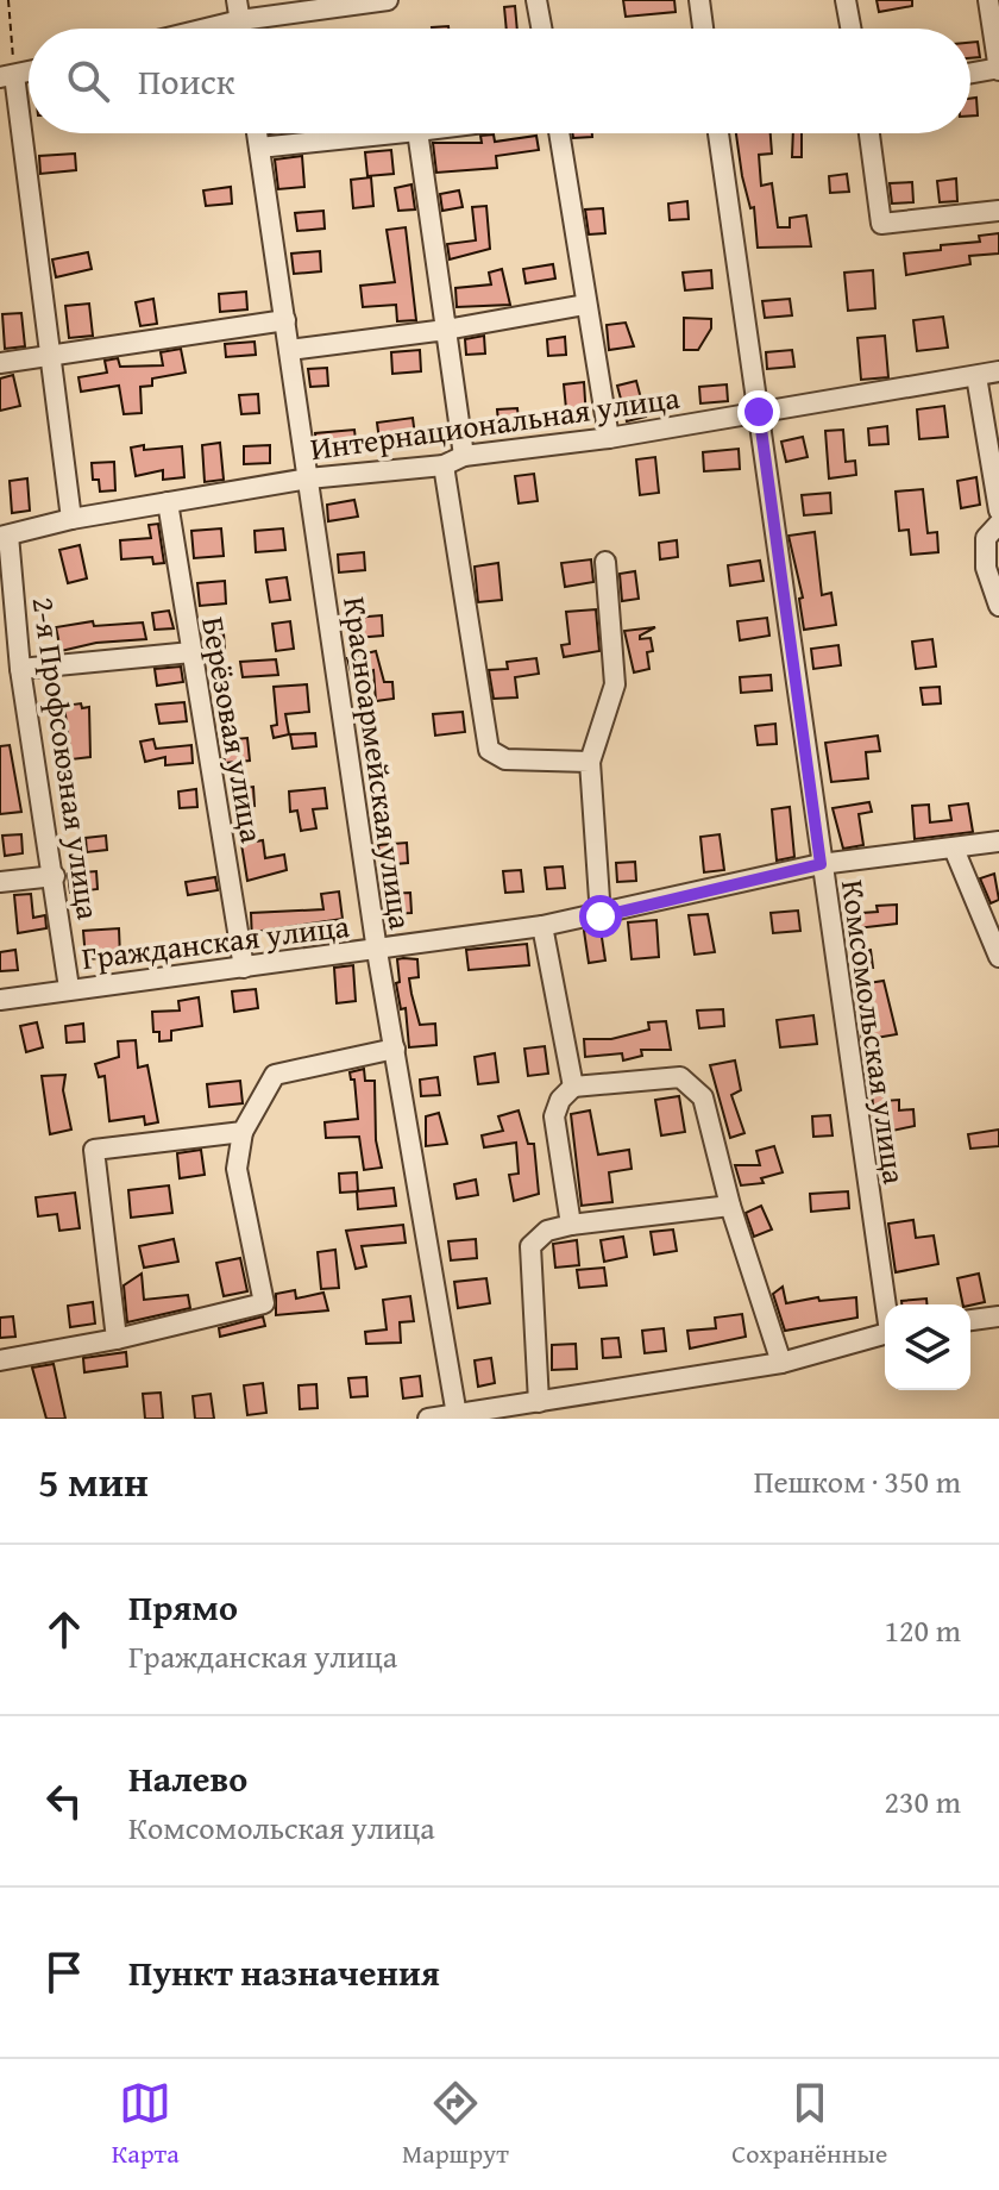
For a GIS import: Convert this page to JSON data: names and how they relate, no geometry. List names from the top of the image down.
{
  "streets": {
    "street": [
      "Интернациональная улица",
      "Берёзовая улица",
      "2-я Профсоюзная улица",
      "Красноармейская улица",
      "Гражданская улица",
      "Комсомольская улица"
    ]
  },
  "crossings": [
    ["Интернациональная улица", "Берёзовая улица"],
    ["Интернациональная улица", "2-я Профсоюзная улица"],
    ["Интернациональная улица", "Красноармейская улица"],
    ["Интернациональная улица", "Комсомольская улица"],
    ["Берёзовая улица", "Гражданская улица"],
    ["2-я Профсоюзная улица", "Гражданская улица"],
    ["Красноармейская улица", "Гражданская улица"],
    ["Гражданская улица", "Комсомольская улица"]
  ],
  "page": {
    "search": "Поиск",
    "heading": ["5 мин", "Пешком · 350 m"],
    "list": [
      ["Прямо", "Гражданская улица", "120 m"],
      ["Налево", "Комсомольская улица", "230 m"],
      "Пункт назначения"
    ],
    "nav": ["Карта", "Маршрут", "Сохранённые"]
  }
}
